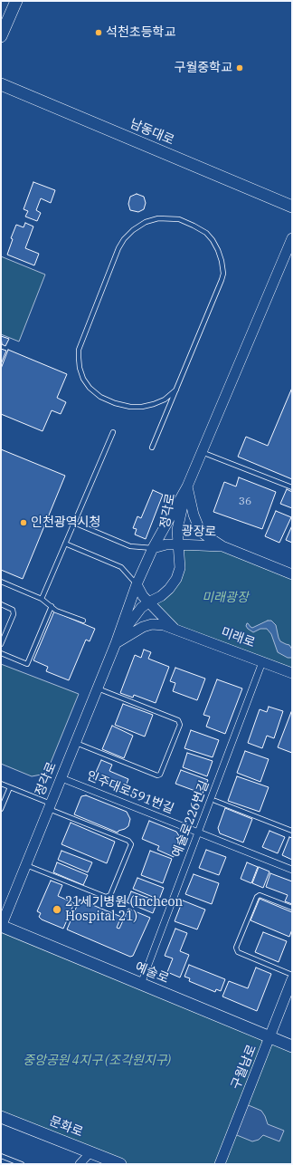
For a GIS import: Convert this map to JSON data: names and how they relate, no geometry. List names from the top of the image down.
{
  "streets": {
    "main road": ["남동대로", "예술로", "문화로"],
    "street": [
      "정각로",
      "광장로",
      "미래로",
      "인주대로591번길",
      "예술로226번길",
      "구월남로"
    ]
  },
  "crossings": [
    ["정각로", "광장로"],
    ["정각로", "미래로"],
    ["정각로", "인주대로591번길"],
    ["정각로", "예술로"],
    ["미래로", "예술로226번길"],
    ["인주대로591번길", "예술로226번길"],
    ["예술로226번길", "예술로"],
    ["예술로", "구월남로"]
  ],
  "parks": ["미래광장", "중앙공원 4지구 (조각원지구)"],
  "places": [
    "석천초등학교",
    "구월중학교",
    "인천광역시청",
    "21세기병원 (Incheon Hospital 21)"
  ],
  "house_numbers": ["36"]
}
